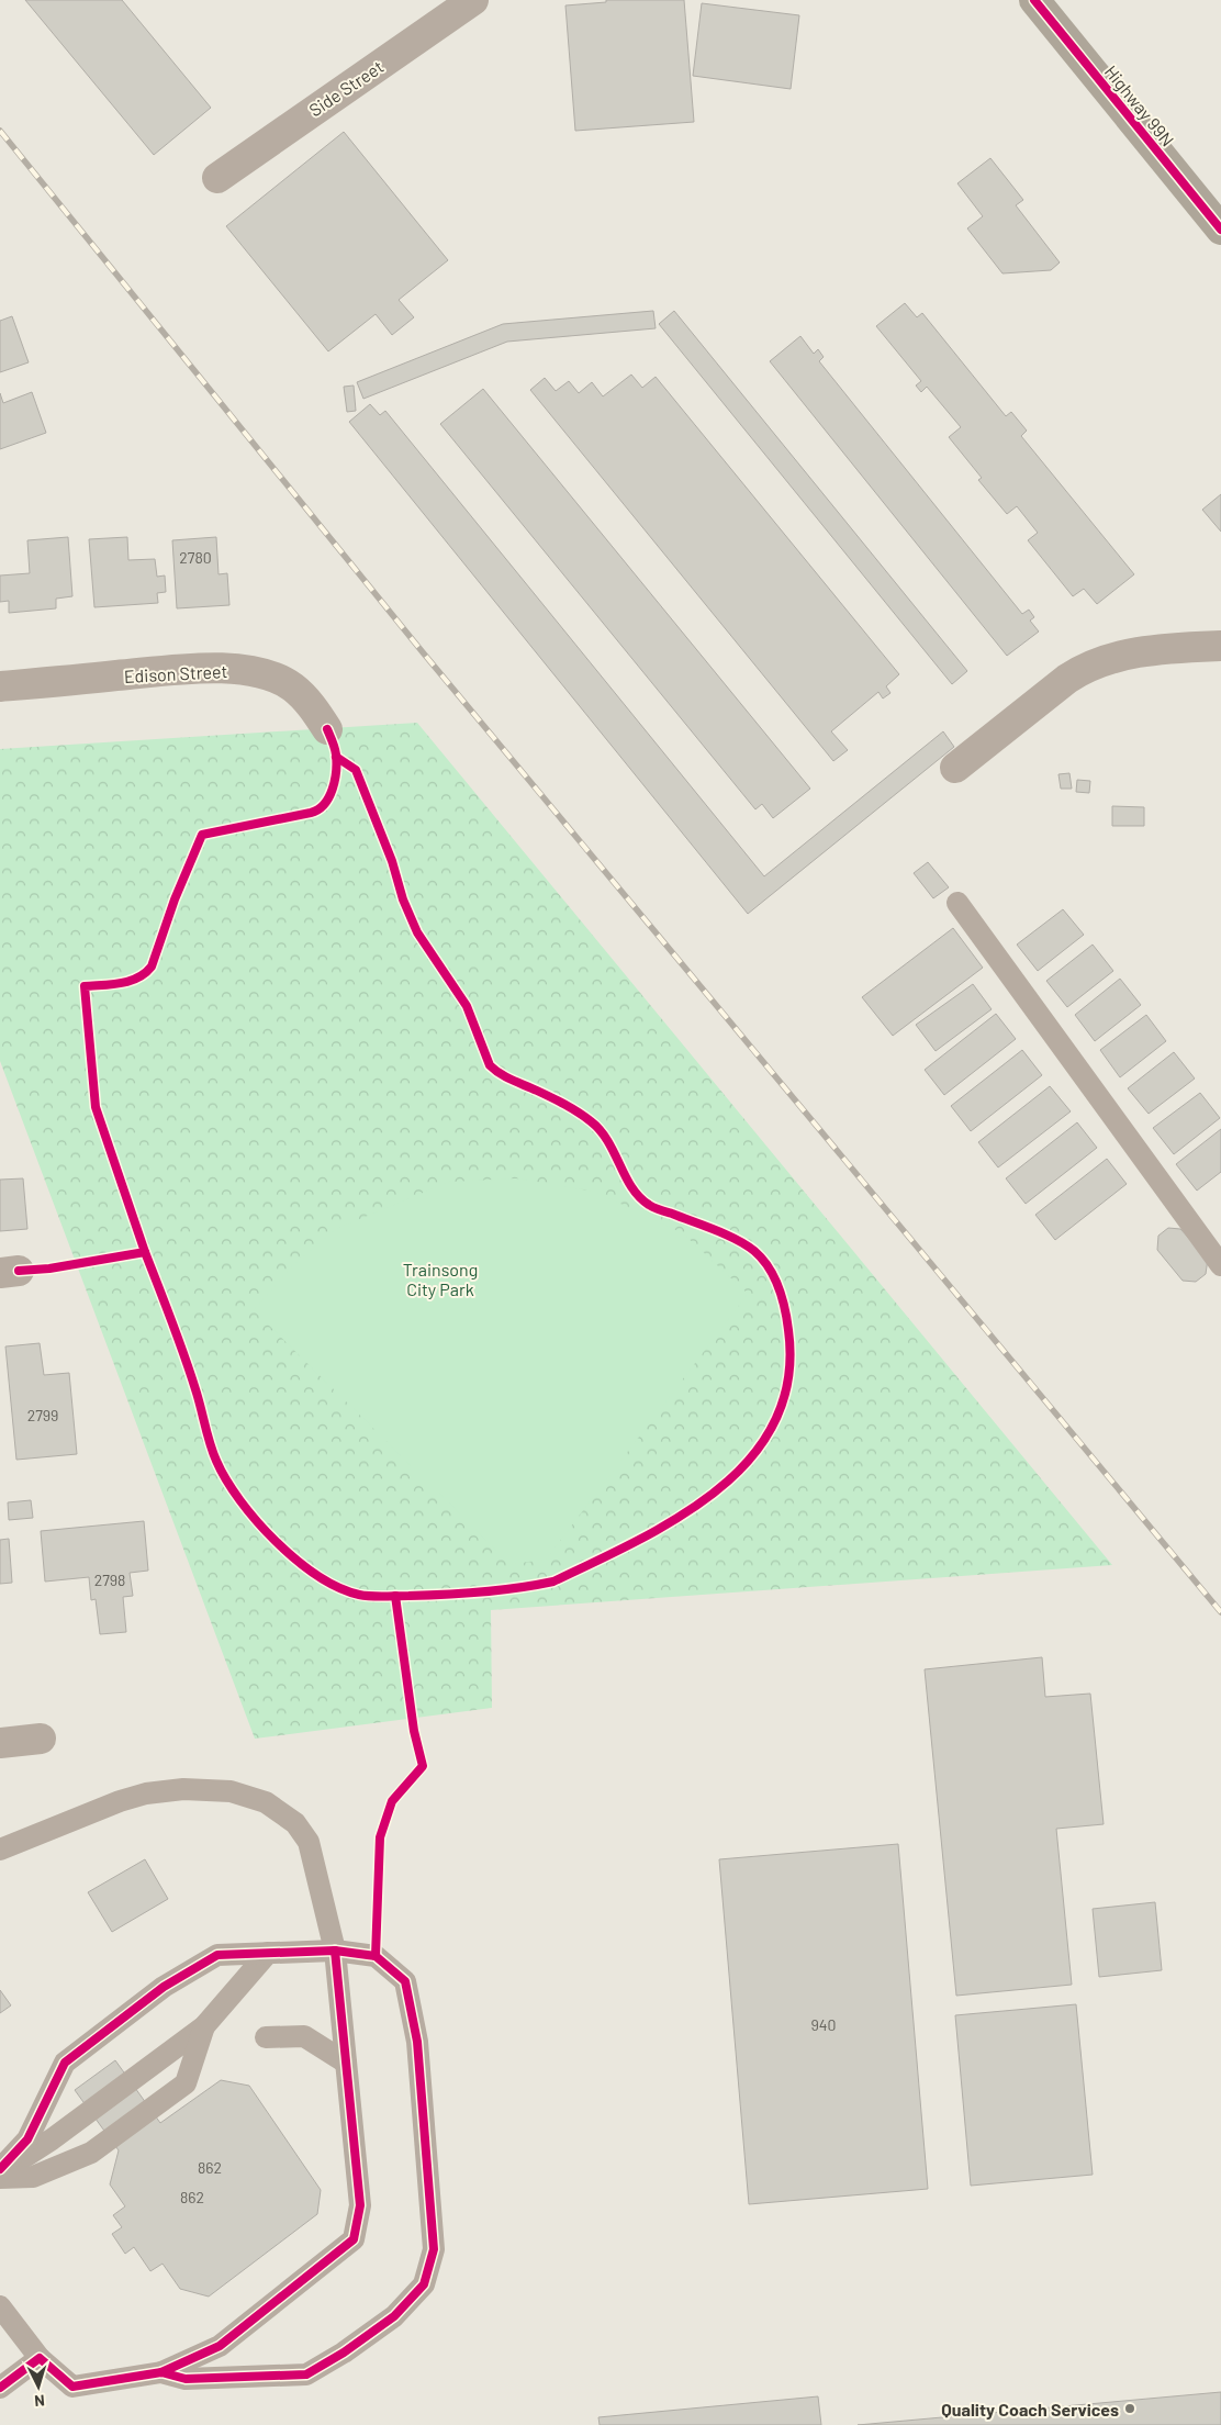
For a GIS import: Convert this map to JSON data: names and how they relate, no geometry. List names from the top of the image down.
{
  "streets": {
    "main road": ["Highway 99N"],
    "street": ["Side Street", "Edison Street"]
  },
  "parks": ["Trainsong City Park"],
  "places": ["Quality Coach Services"],
  "house_numbers": [
    "2780",
    "2799",
    "2798",
    "940",
    "862",
    "862"
  ],
  "north": "bottom"
}
